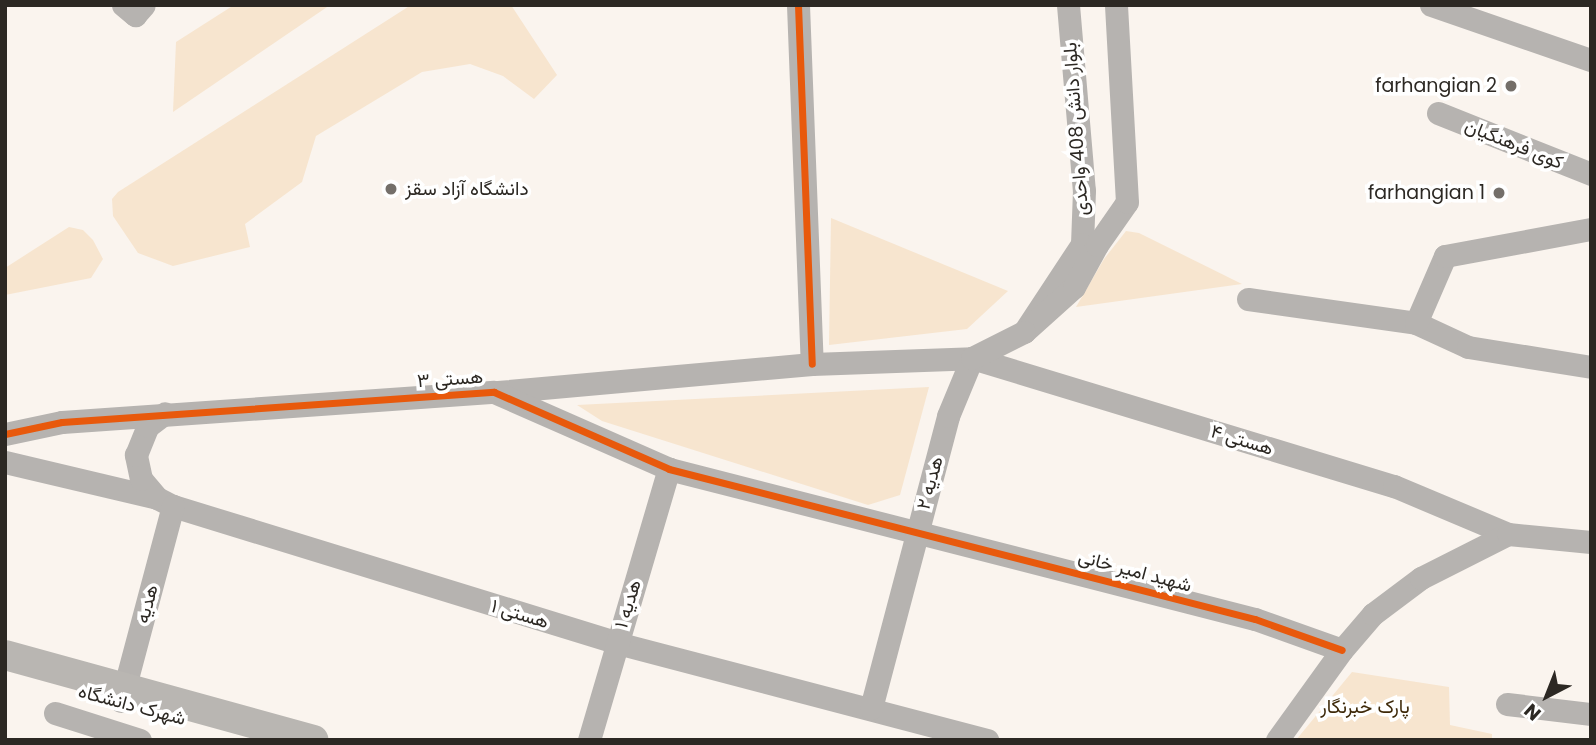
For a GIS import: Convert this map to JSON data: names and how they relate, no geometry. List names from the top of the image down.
{
  "streets": {
    "main road": ["شهرک دانشگاه"],
    "street": [
      "بلوار دانش 408 واحدی",
      "کوی فرهنگیان",
      "هستی ۳",
      "هستی ۴",
      "هدیه ۲",
      "شهید امیر خانی",
      "هدیه",
      "هدیه ۱",
      "هستی ۱"
    ]
  },
  "crossings": [
    ["هستی ۳", "هدیه ۲"],
    ["هستی ۳", "شهید امیر خانی"],
    ["هستی ۳", "هدیه ۱"],
    ["هستی ۴", "هدیه ۲"],
    ["هدیه ۲", "شهید امیر خانی"],
    ["هدیه ۲", "هستی ۱"],
    ["هدیه", "هستی ۱"],
    ["هدیه", "شهرک دانشگاه"],
    ["هدیه ۱", "هستی ۱"]
  ],
  "parks": ["پارک خبرنگار"],
  "places": ["farhangian 2", "دانشگاه آزاد سقز", "farhangian 1"],
  "north": "bottom left"
}
